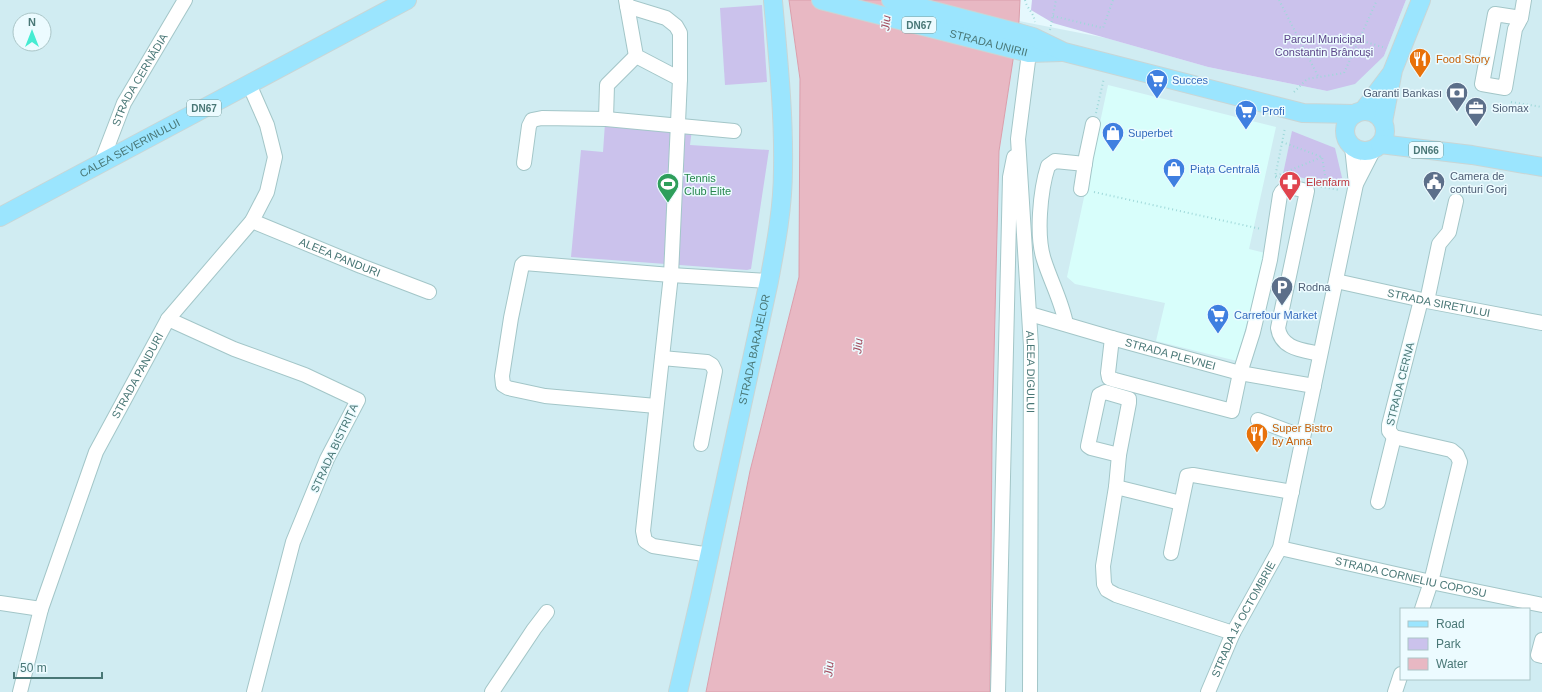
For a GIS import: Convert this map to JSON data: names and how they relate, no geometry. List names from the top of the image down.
{
  "streets": {
    "main road": [
      "DN67",
      "STRADA UNIRII",
      "CALEA SEVERINULUI",
      "DN66",
      "STRADA BARAJELOR"
    ],
    "street": [
      "STRADA CERNĂDIA",
      "ALEEA PANDURI",
      "STRADA SIRETULUI",
      "STRADA PLEVNEI",
      "ALEEA DIGULUI",
      "STRADA PANDURI",
      "STRADA CERNA",
      "STRADA BISTRIȚA",
      "STRADA CORNELIU COPOSU",
      "STRADA 14 OCTOMBRIE"
    ]
  },
  "crossings": [
    ["STRADA UNIRII", "ALEEA DIGULUI"],
    ["STRADA CERNĂDIA", "CALEA SEVERINULUI"],
    ["CALEA SEVERINULUI", "STRADA PANDURI"],
    ["ALEEA PANDURI", "STRADA PANDURI"],
    ["STRADA SIRETULUI", "STRADA CERNA"],
    ["STRADA SIRETULUI", "STRADA 14 OCTOMBRIE"],
    ["STRADA PLEVNEI", "ALEEA DIGULUI"],
    ["STRADA PLEVNEI", "STRADA 14 OCTOMBRIE"],
    ["STRADA PANDURI", "STRADA BISTRIȚA"],
    ["STRADA CERNA", "STRADA CORNELIU COPOSU"],
    ["STRADA CORNELIU COPOSU", "STRADA 14 OCTOMBRIE"]
  ],
  "water": ["Jiu"],
  "parks": ["Parcul Municipal Constantin Brâncuși"],
  "places": {
    "restaurant": ["Food Story", "Super Bistro by Anna"],
    "supermarket": ["Succes", "Profi", "Carrefour Market"],
    "bank": ["Garanti Bankası"],
    "office": ["Siomax"],
    "shop": ["Superbet", "Piața Centrală"],
    "pharmacy": ["Elenfarm"],
    "public building": ["Camera de conturi Gorj"],
    "sports": ["Tennis Club Elite"],
    "parking": ["Rodna"]
  },
  "legend": ["Road", "Park", "Water"],
  "scale_bar": "50 m",
  "north": "top"
}
